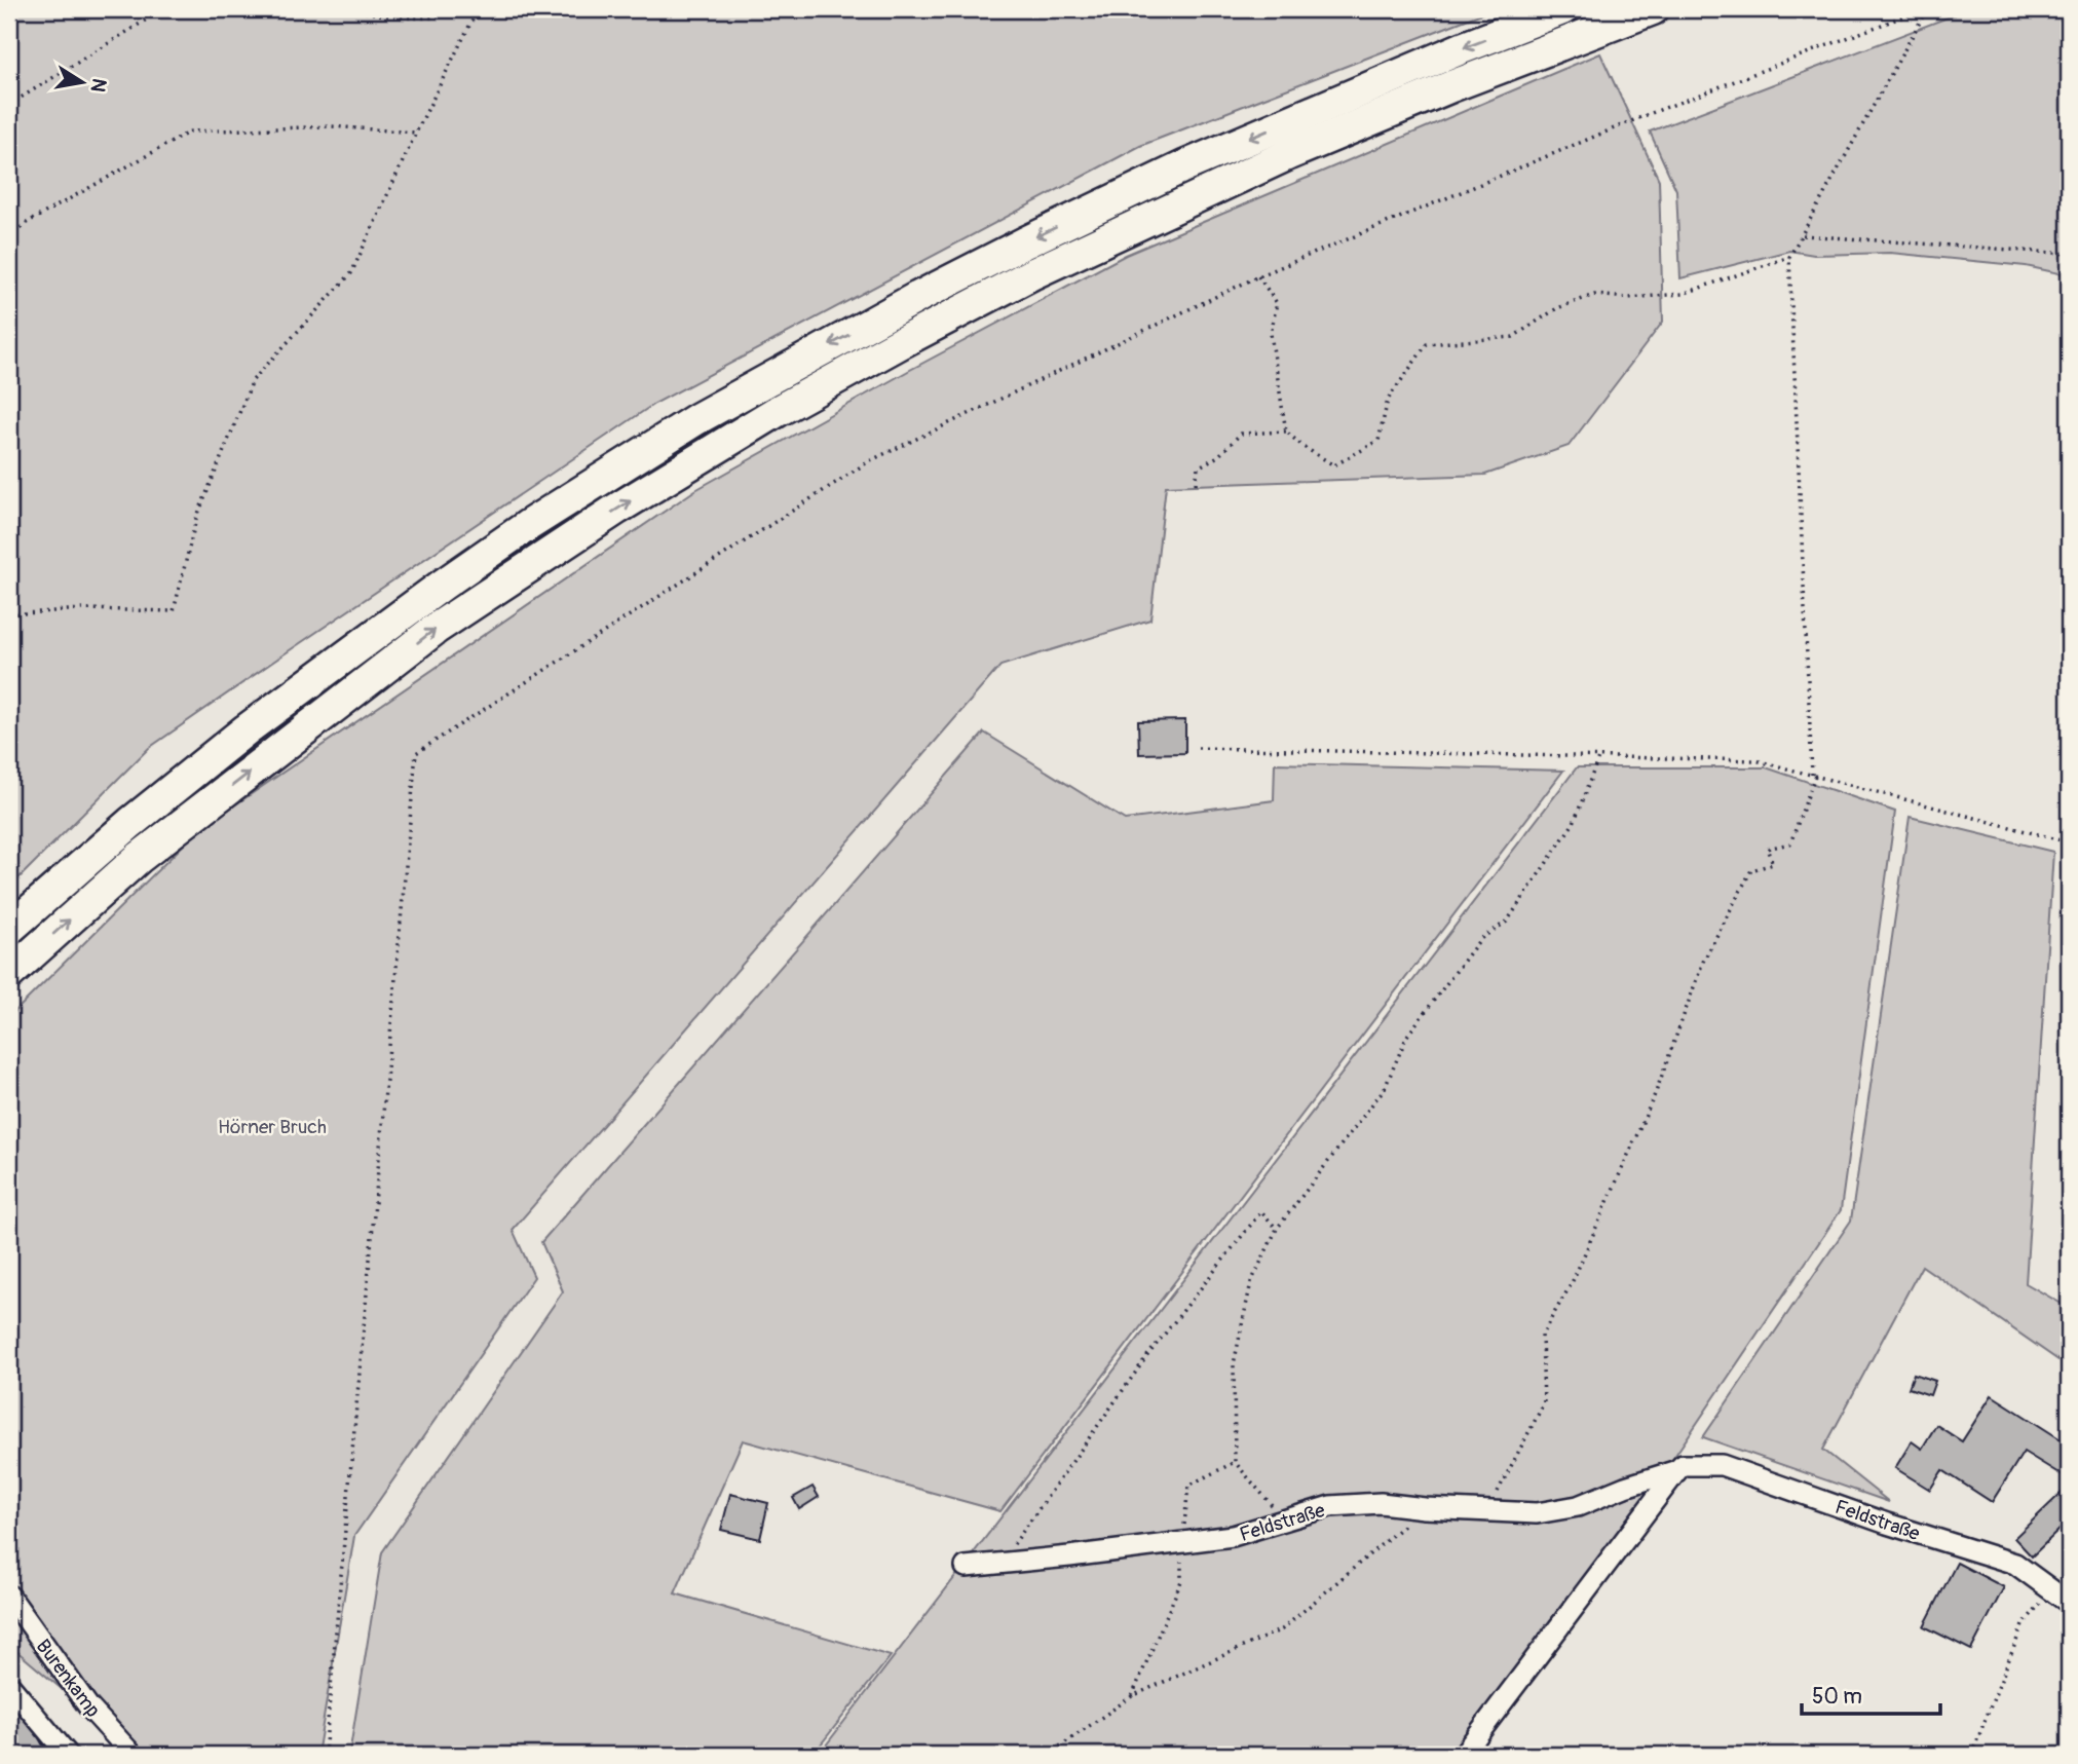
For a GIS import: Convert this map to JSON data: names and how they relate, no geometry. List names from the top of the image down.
{
  "streets": {
    "street": ["Feldstraße", "Burenkamp"]
  },
  "parks": ["Hörner Bruch"],
  "scale_bar": "50 m",
  "north": "right"
}
